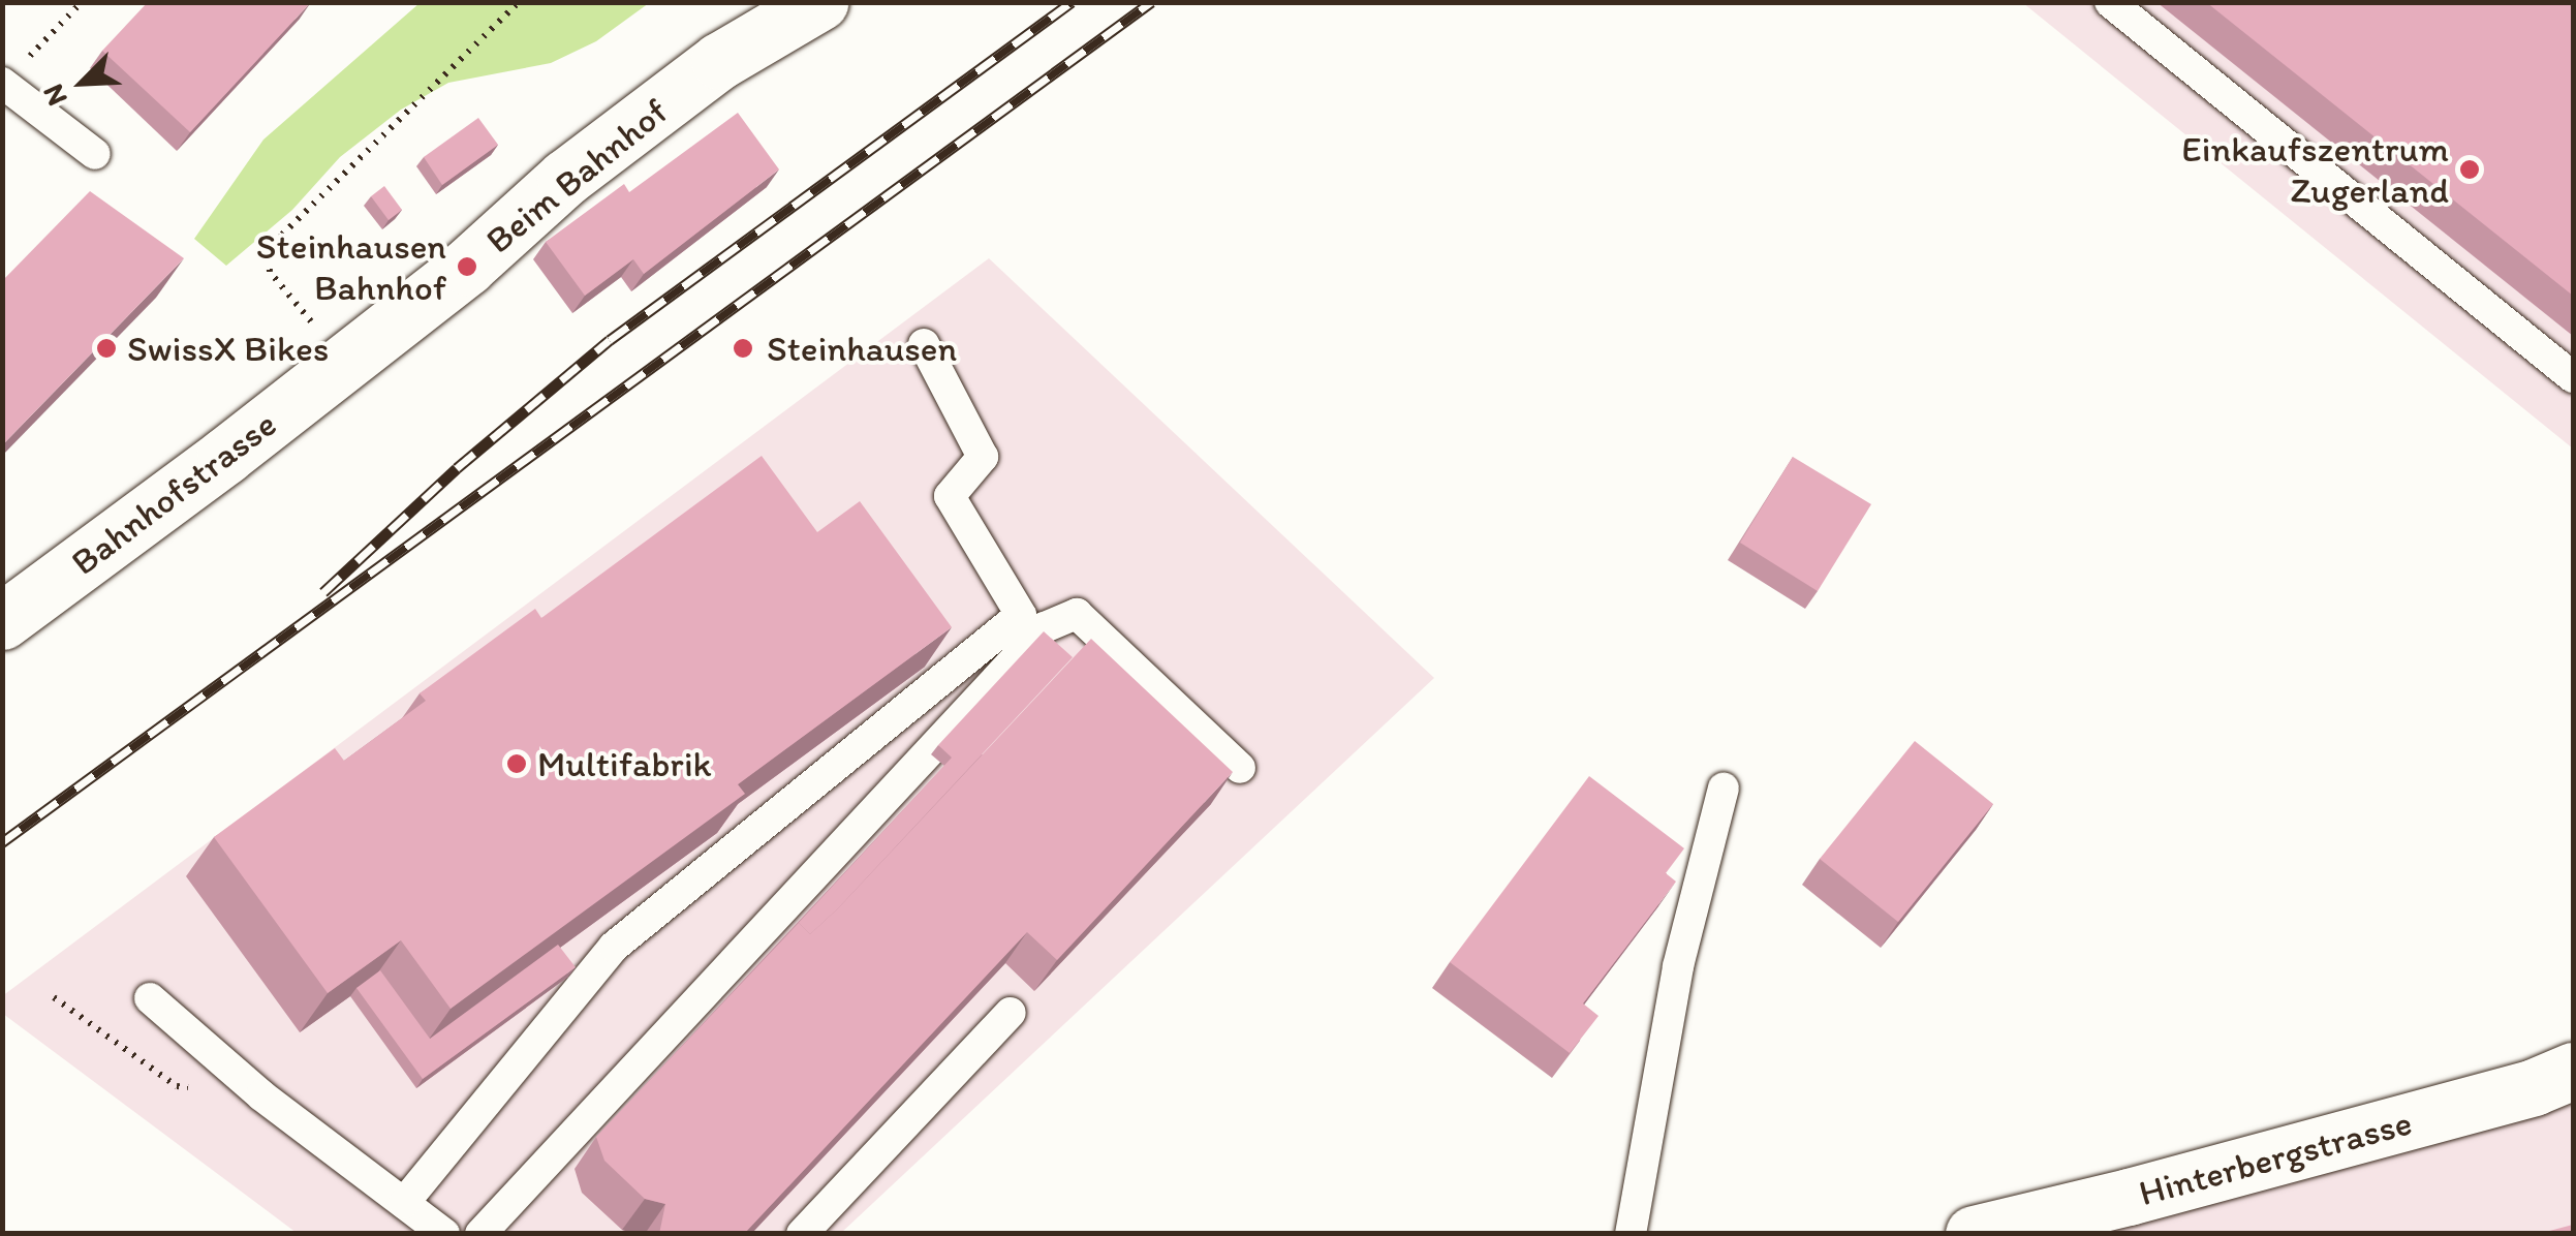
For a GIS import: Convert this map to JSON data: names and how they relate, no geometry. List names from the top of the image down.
{
  "streets": {
    "street": ["Beim Bahnhof", "Bahnhofstrasse", "Hinterbergstrasse"]
  },
  "crossings": [
    ["Beim Bahnhof", "Bahnhofstrasse"]
  ],
  "places": [
    "Einkaufszentrum Zugerland",
    "Steinhausen Bahnhof",
    "SwissX Bikes",
    "Steinhausen",
    "Multifabrik"
  ],
  "north": "bottom left"
}
